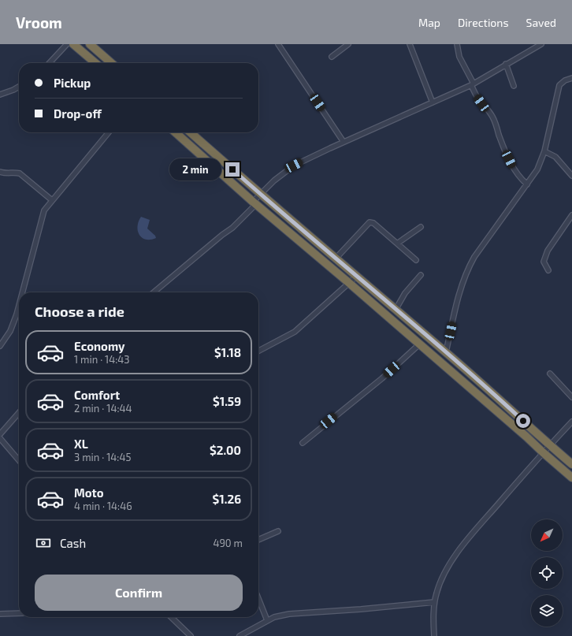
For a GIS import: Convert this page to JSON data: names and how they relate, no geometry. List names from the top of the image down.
{
  "north": "bottom left",
  "page": {
    "header": "Vroom",
    "nav": ["Map", "Directions", "Saved"],
    "banner": ["Pickup", "Drop-off"],
    "bubble": "2 min",
    "heading": "Choose a ride",
    "list": [
      {
        "name": "Economy",
        "note": "1 min · 14:43",
        "value": "$1.18"
      },
      {
        "name": "Comfort",
        "note": "2 min · 14:44",
        "value": "$1.59"
      },
      {
        "name": "XL",
        "note": "3 min · 14:45",
        "value": "$2.00"
      },
      {
        "name": "Moto",
        "note": "4 min · 14:46",
        "value": "$1.26"
      }
    ],
    "pay": ["Cash", "490 m"],
    "buttons": "Confirm"
  }
}
